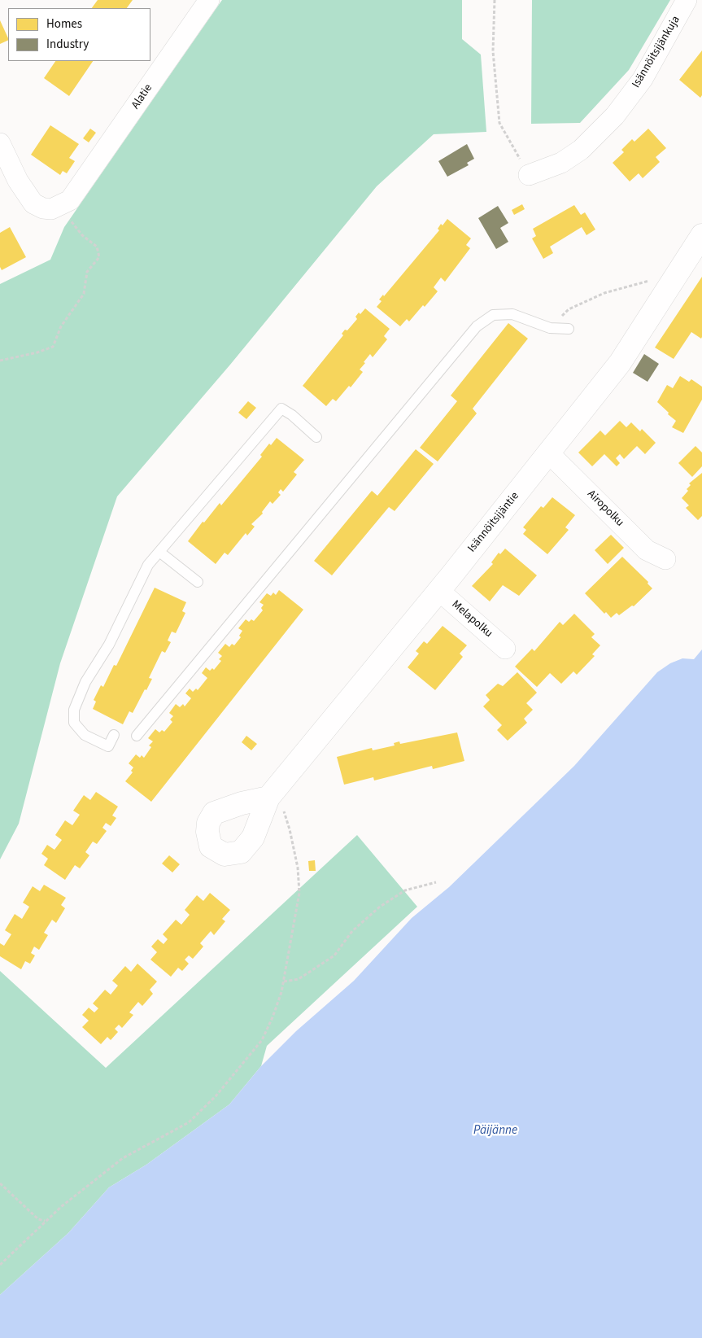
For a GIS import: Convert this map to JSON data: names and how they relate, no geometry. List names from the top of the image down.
{
  "streets": {
    "street": [
      "Isännöitsijänkuja",
      "Alatie",
      "Airopolku",
      "Isännöitsijäntie",
      "Melapolku"
    ]
  },
  "crossings": [
    ["Airopolku", "Isännöitsijäntie"],
    ["Isännöitsijäntie", "Melapolku"]
  ],
  "water": ["Päijänne"],
  "legend": ["Homes", "Industry"]
}
